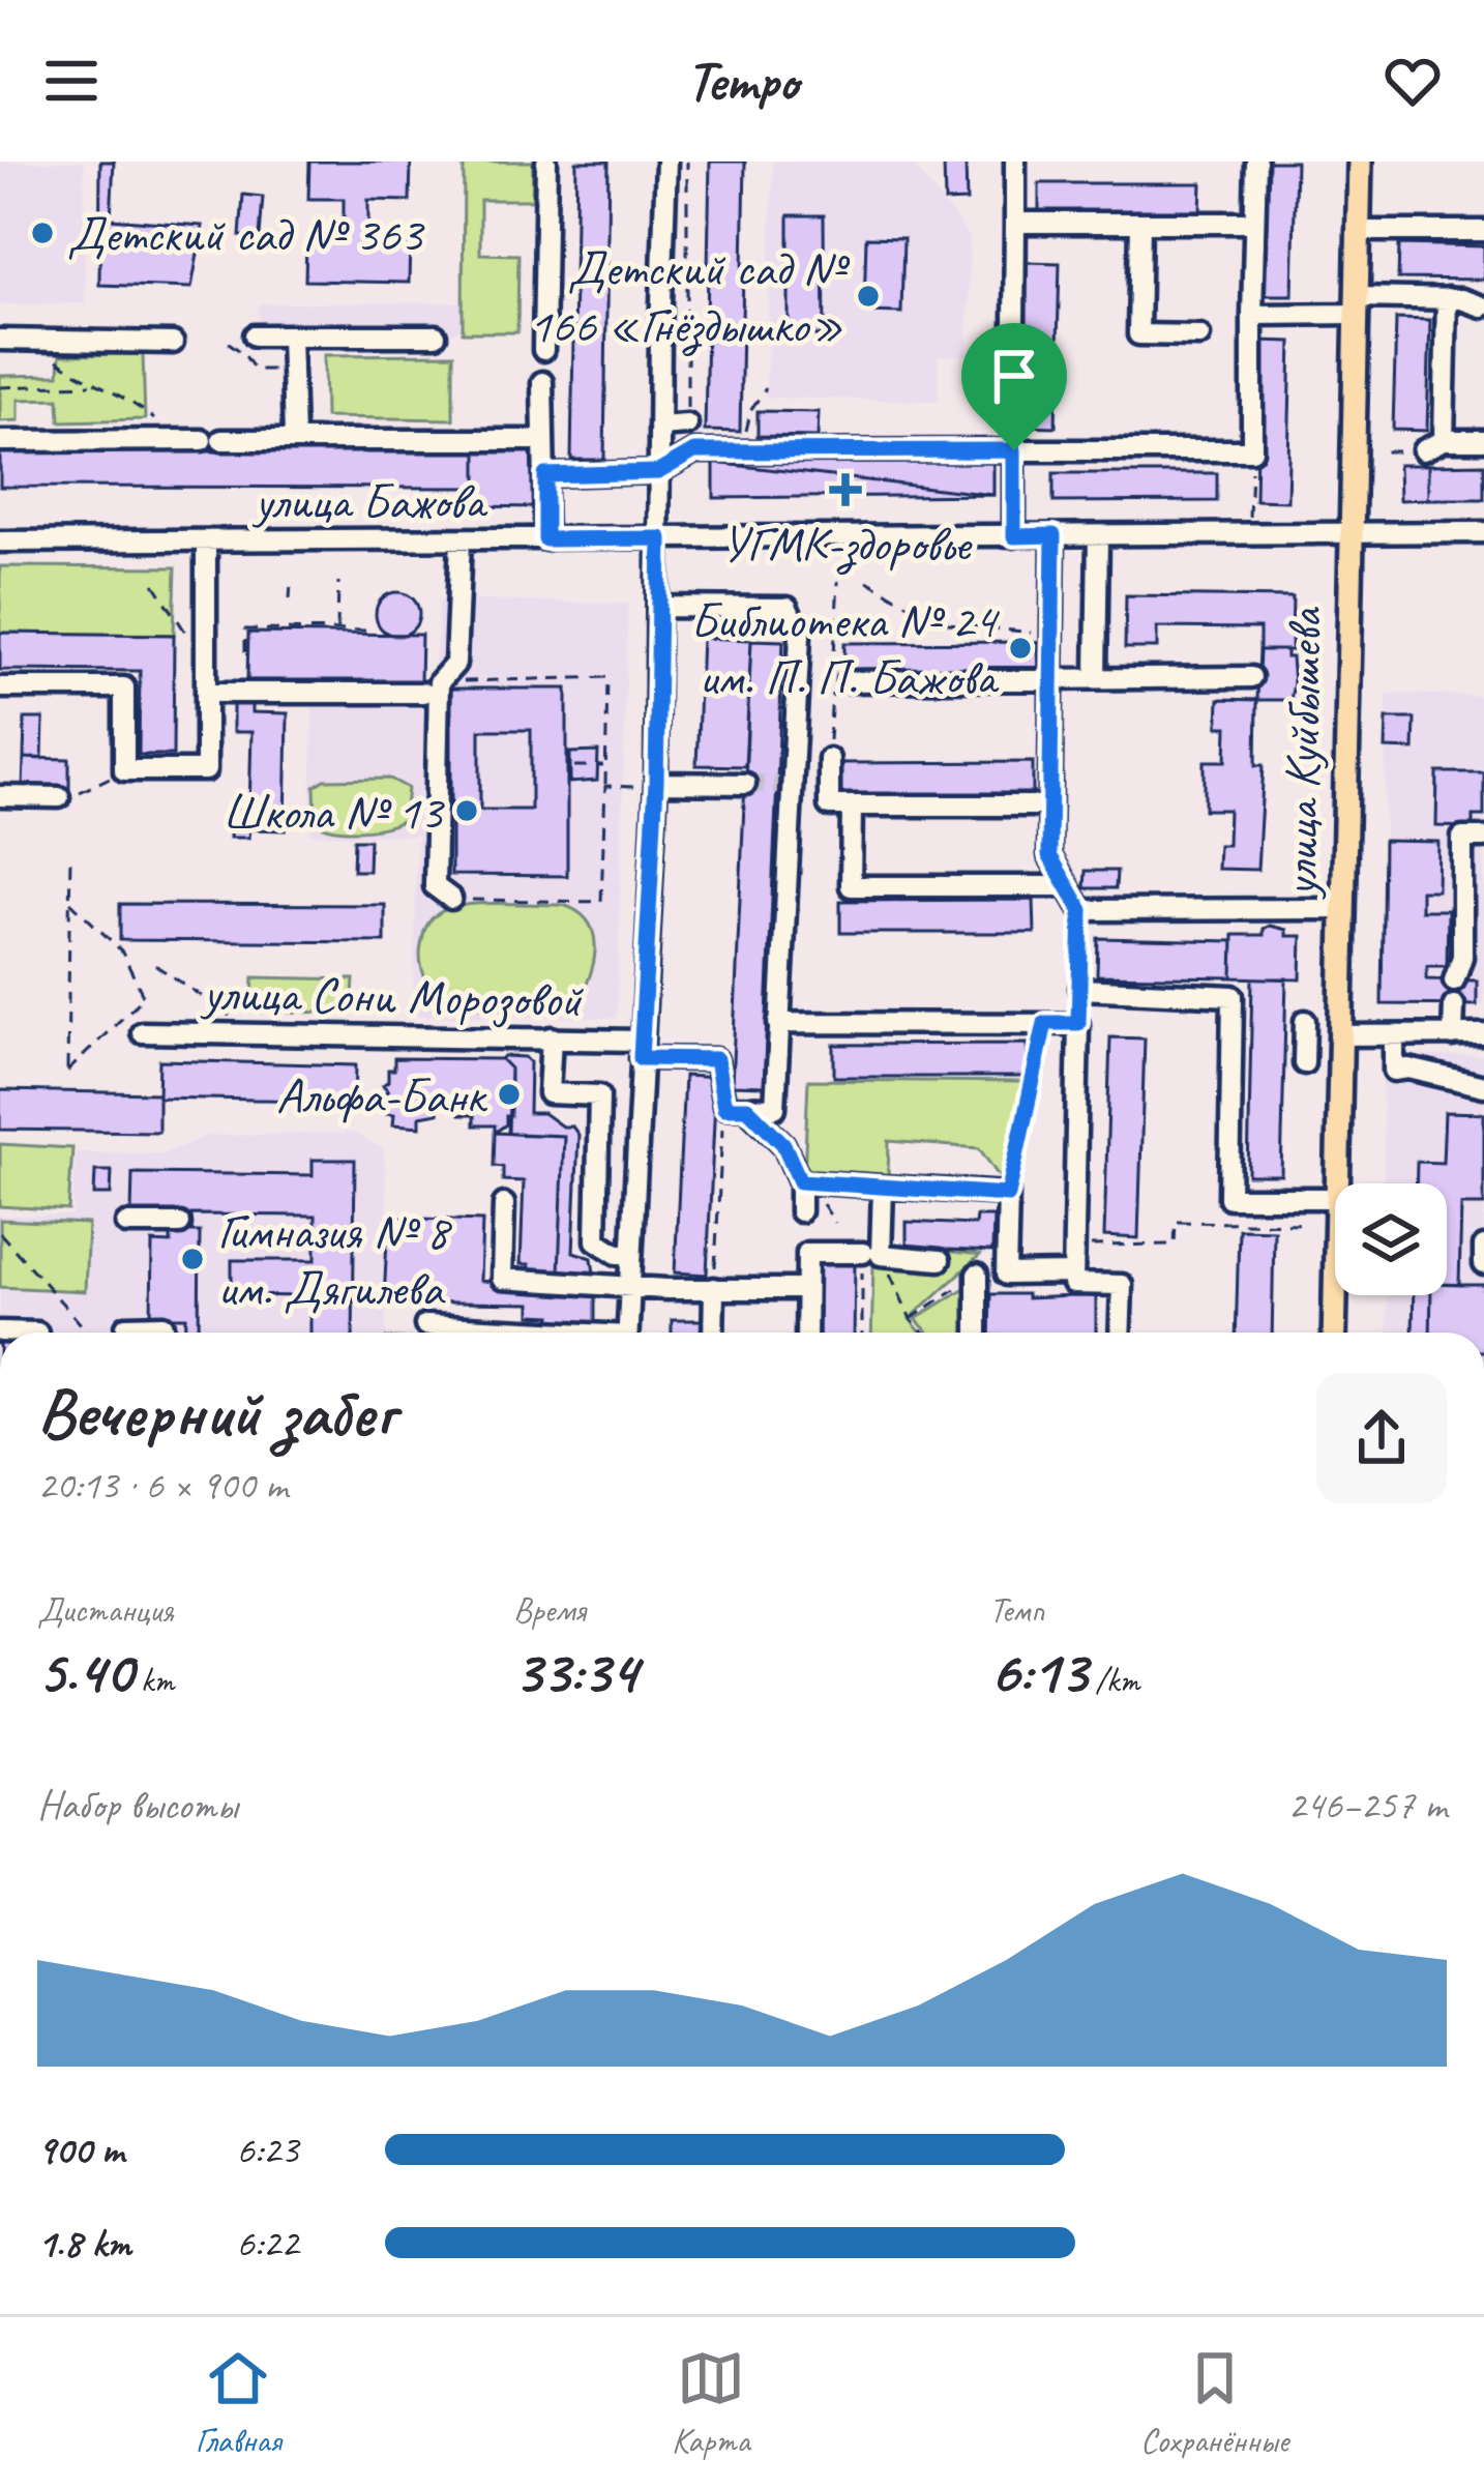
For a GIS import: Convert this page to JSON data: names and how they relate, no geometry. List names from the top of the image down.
{
  "streets": {
    "main road": ["улица Куйбышева"],
    "street": ["улица Бажова", "улица Сони Морозовой"]
  },
  "crossings": [
    ["улица Бажова", "улица Куйбышева"]
  ],
  "places": {
    "other": [
      "Детский сад № 363",
      "Детский сад № 166 «Гнёздышко»",
      "Библиотека № 24 им. П. П. Бажова",
      "Школа № 13",
      "Альфа-Банк",
      "Гимназия № 8 им. Дягилева"
    ],
    "health": ["УГМК-здоровье"]
  },
  "page": {
    "header": "Tempo",
    "heading": ["Вечерний забег", "20:13 · 6 × 900 m"],
    "stats": [
      ["Дистанция", "5.40 km"],
      ["Время", "33:34"],
      ["Темп", "6:13 /km"]
    ],
    "chart": ["Набор высоты", "246–257 m"],
    "list": [
      {
        "name": "900 m",
        "note": "6:23"
      },
      {
        "name": "1.8 km",
        "note": "6:22"
      }
    ],
    "tabs": ["Главная", "Карта", "Сохранённые"]
  }
}
